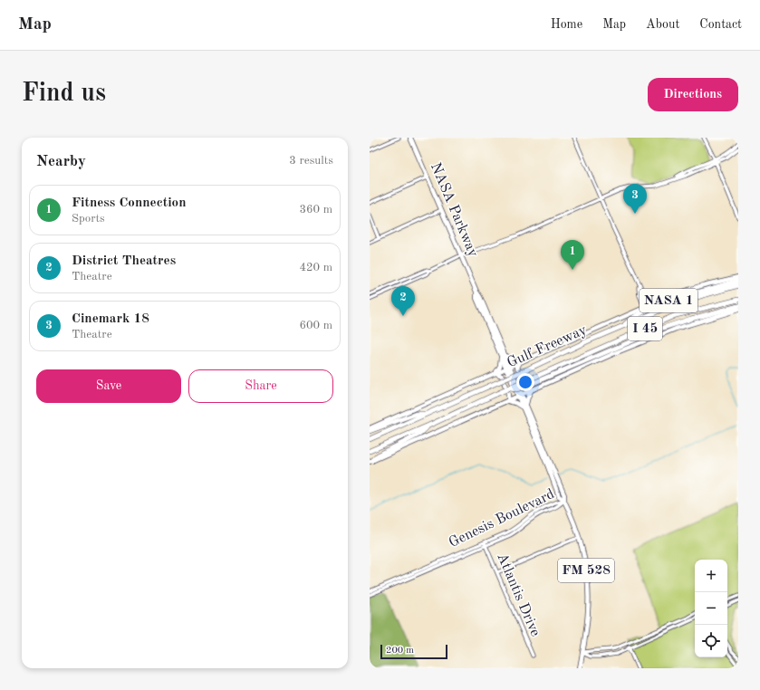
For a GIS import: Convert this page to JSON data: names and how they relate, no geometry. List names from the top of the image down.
{
  "streets": {
    "highway": ["NASA 1", "I 45", "Gulf Freeway"],
    "main road": ["NASA Parkway", "FM 528"],
    "street": ["Genesis Boulevard", "Atlantis Drive"]
  },
  "crossings": [
    ["NASA Parkway", "Genesis Boulevard"],
    ["NASA Parkway", "FM 528"],
    ["NASA 1", "Gulf Freeway"],
    ["Genesis Boulevard", "Atlantis Drive"]
  ],
  "scale_bar": "200 m",
  "page": {
    "header": "Map",
    "nav": [
      "Home",
      "Map",
      "About",
      "Contact"
    ],
    "buttons": [
      "Directions",
      ["Save", "Share"]
    ],
    "title": "Find us",
    "heading": ["Nearby", "3 results"],
    "pins": ["3", "1", "2"],
    "list": [
      {
        "mark": "1",
        "name": "Fitness Connection",
        "note": "Sports",
        "value": "360 m"
      },
      {
        "mark": "2",
        "name": "District Theatres",
        "note": "Theatre",
        "value": "420 m"
      },
      {
        "mark": "3",
        "name": "Cinemark 18",
        "note": "Theatre",
        "value": "600 m"
      }
    ],
    "map_buttons": ["+", "−"],
    "scale": "200 m"
  }
}
